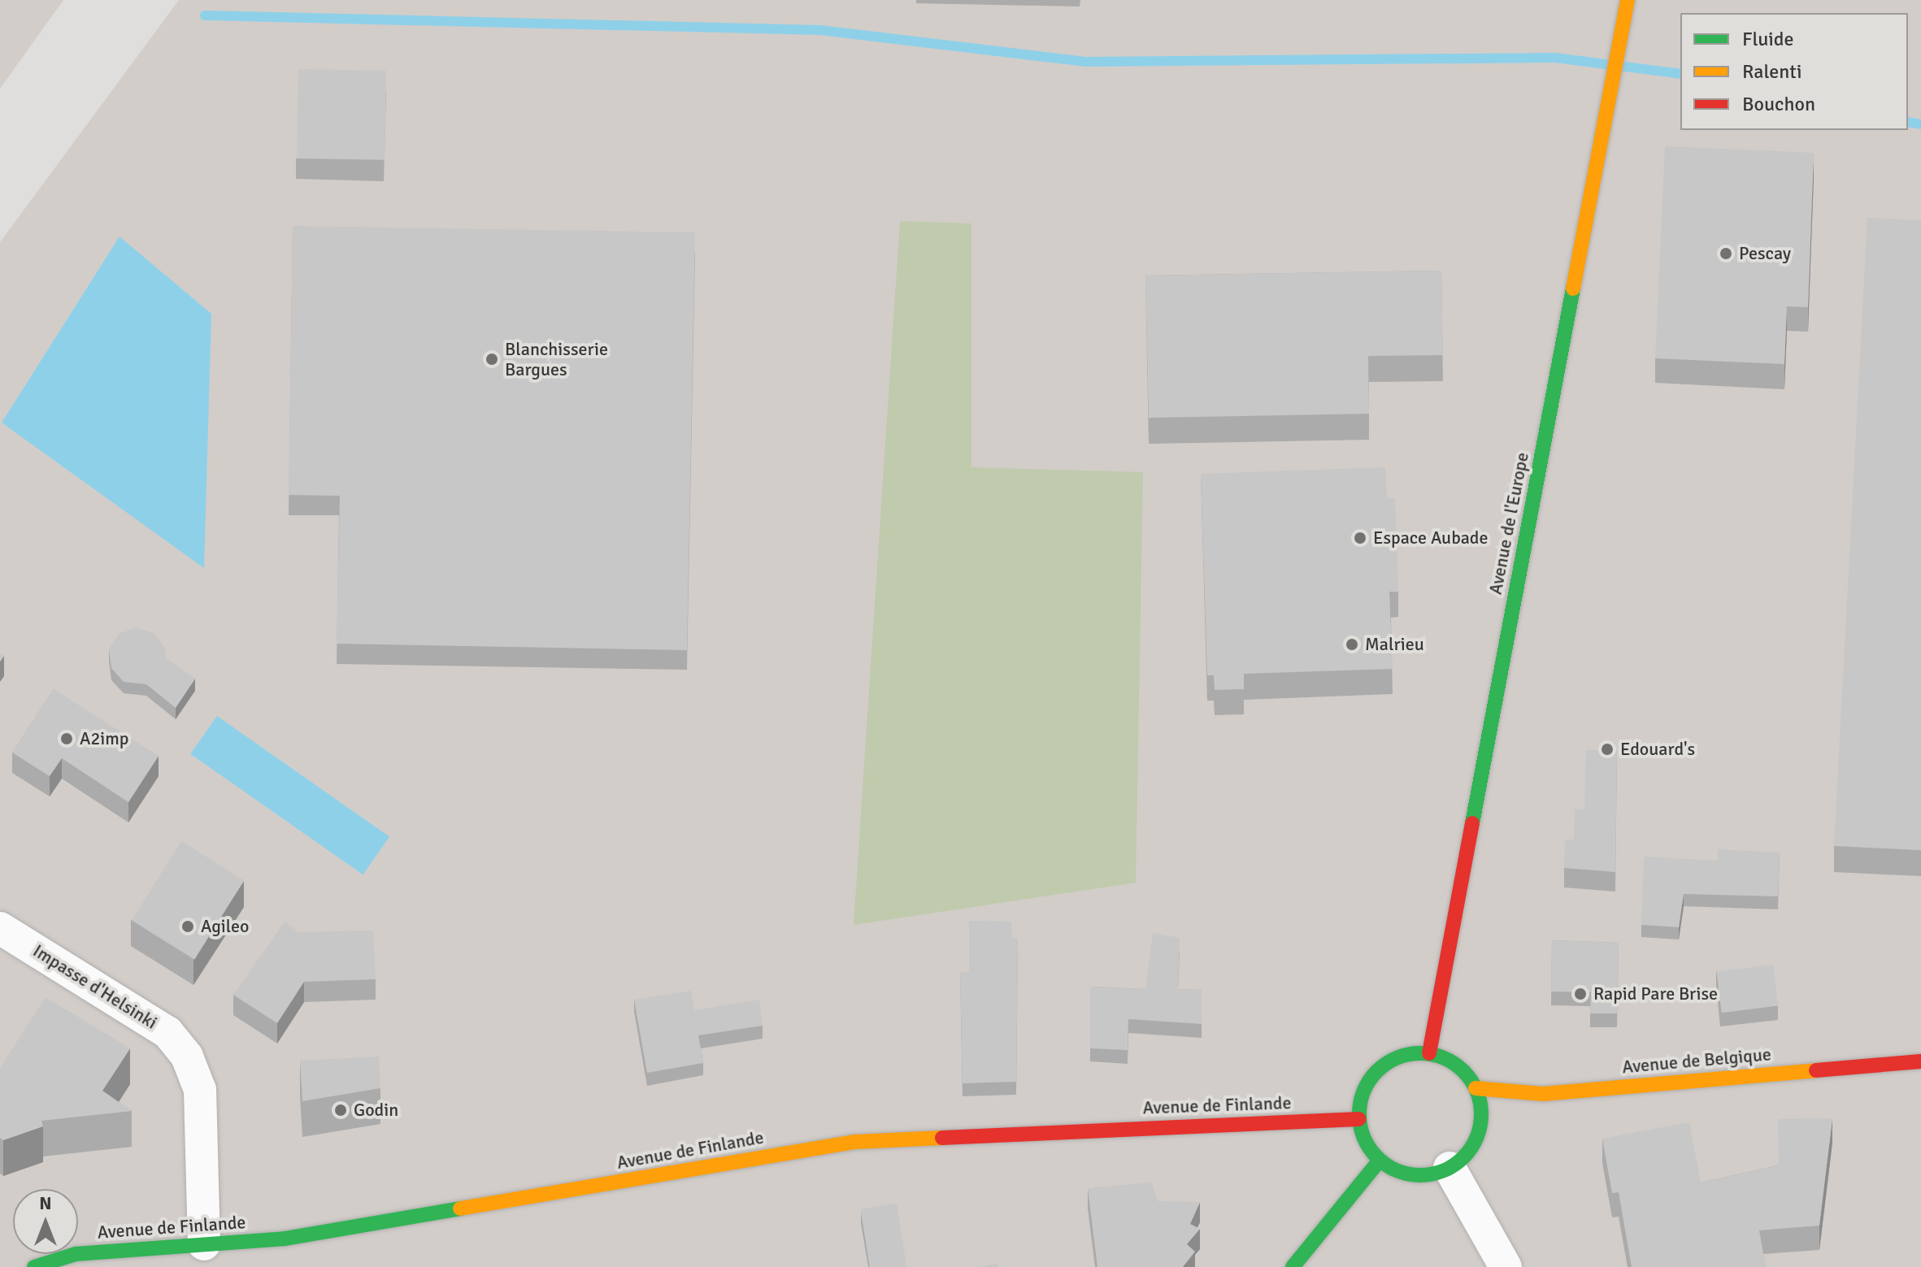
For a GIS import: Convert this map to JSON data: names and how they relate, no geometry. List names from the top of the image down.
{
  "streets": {
    "street": [
      "Avenue de l'Europe",
      "Impasse d'Helsinki",
      "Avenue de Belgique",
      "Avenue de Finlande"
    ]
  },
  "crossings": [
    ["Avenue de l'Europe", "Avenue de Belgique"],
    ["Avenue de l'Europe", "Avenue de Finlande"],
    ["Impasse d'Helsinki", "Avenue de Finlande"],
    ["Avenue de Belgique", "Avenue de Finlande"]
  ],
  "places": [
    "Pescay",
    "Blanchisserie Bargues",
    "Espace Aubade",
    "Malrieu",
    "A2imp",
    "Edouard's",
    "Agileo",
    "Rapid Pare Brise",
    "Godin"
  ],
  "legend": ["Fluide", "Ralenti", "Bouchon"],
  "north": "top"
}
